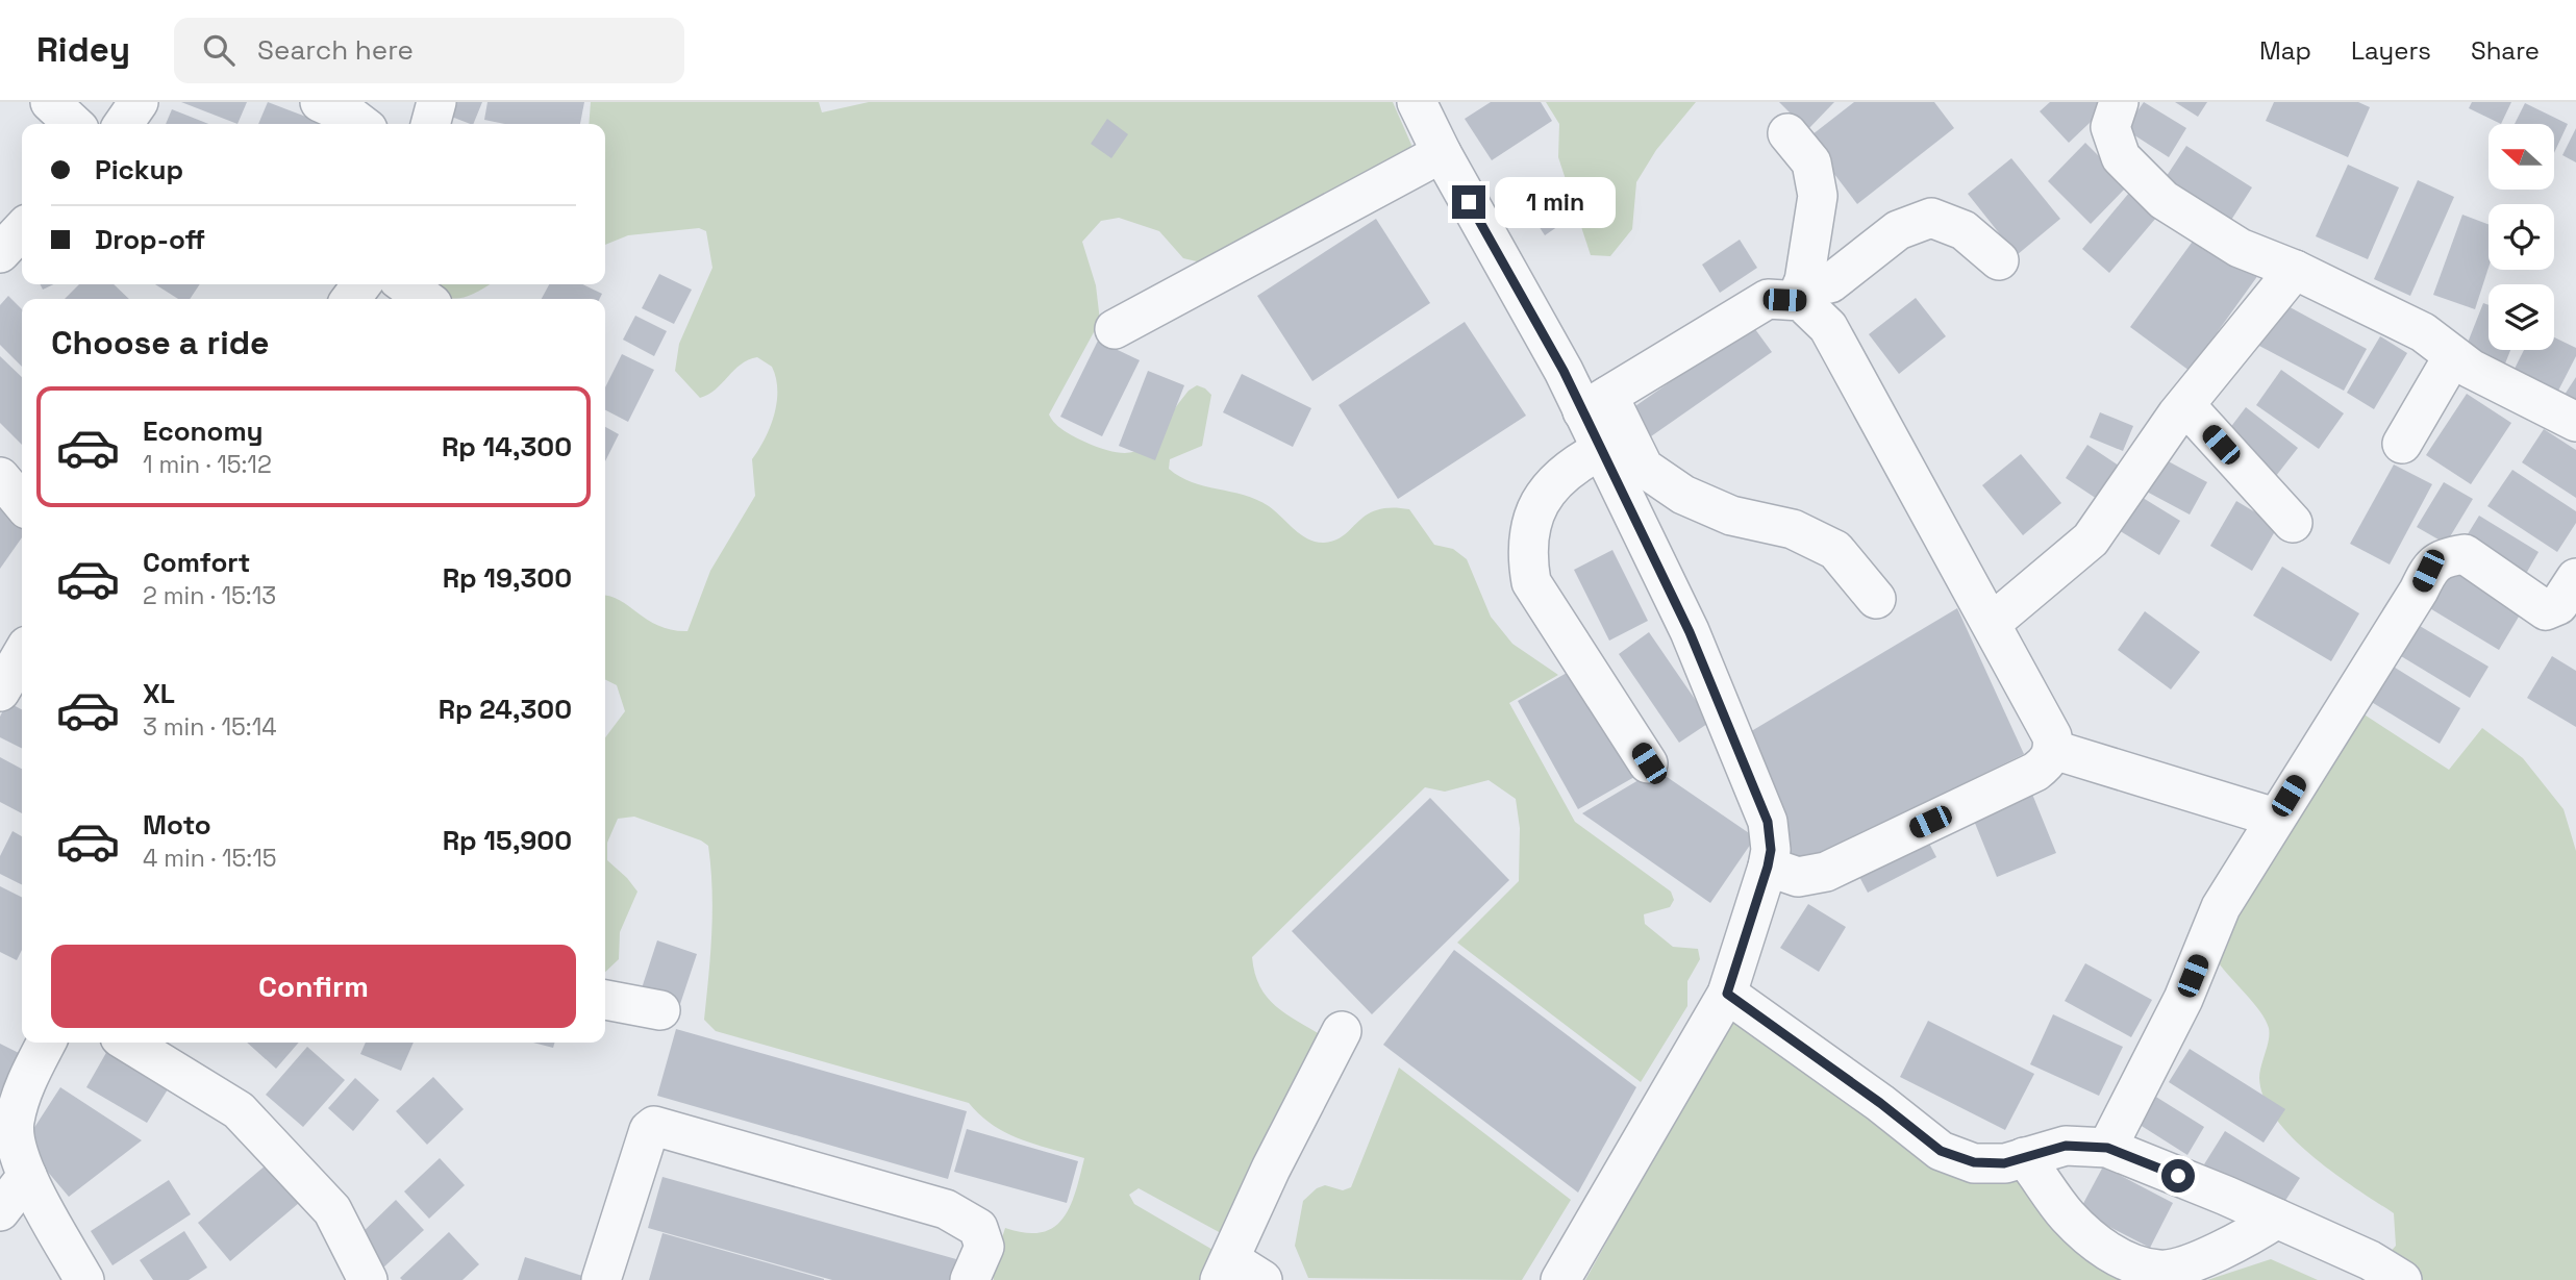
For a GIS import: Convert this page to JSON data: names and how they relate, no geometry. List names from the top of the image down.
{
  "north": "left",
  "page": {
    "header": "Ridey",
    "search": "Search here",
    "nav": ["Map", "Layers", "Share"],
    "banner": ["Pickup", "Drop-off"],
    "bubble": "1 min",
    "heading": "Choose a ride",
    "list": [
      {
        "name": "Economy",
        "note": "1 min · 15:12",
        "value": "Rp 14,300"
      },
      {
        "name": "Comfort",
        "note": "2 min · 15:13",
        "value": "Rp 19,300"
      },
      {
        "name": "XL",
        "note": "3 min · 15:14",
        "value": "Rp 24,300"
      },
      {
        "name": "Moto",
        "note": "4 min · 15:15",
        "value": "Rp 15,900"
      }
    ],
    "buttons": "Confirm"
  }
}
